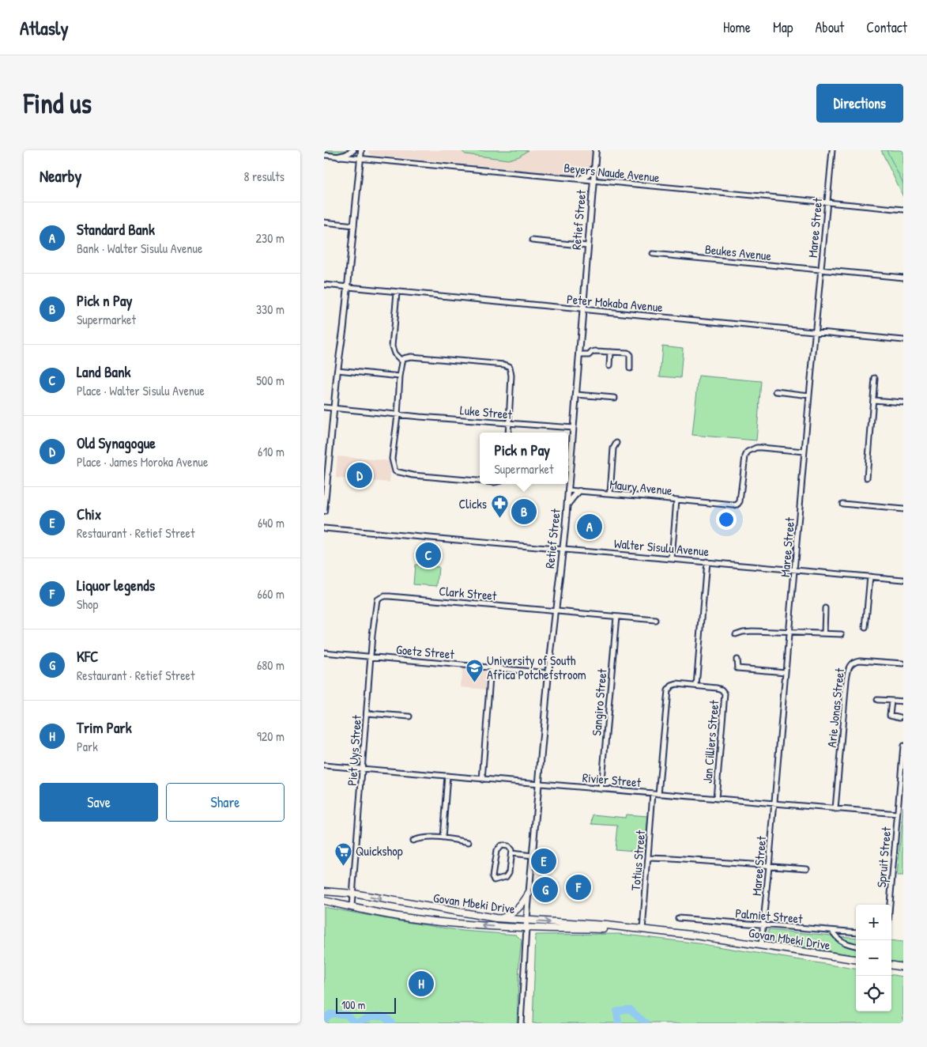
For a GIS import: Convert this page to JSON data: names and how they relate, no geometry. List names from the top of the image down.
{
  "streets": {
    "main road": ["Govan Mbeki Drive"],
    "street": [
      "Beyers Naude Avenue",
      "Retief Street",
      "Maree Street",
      "Beukes Avenue",
      "Peter Mokaba Avenue",
      "Luke Street",
      "Maury Avenue",
      "Walter Sisulu Avenue",
      "Clark Street",
      "Goetz Street",
      "Sangiro Street",
      "Arie Jonas Street",
      "Jan Cilliers Street",
      "Piet Uys Street",
      "Rivier Street",
      "Spruit Street",
      "Totius Street",
      "Palmiet Street"
    ]
  },
  "crossings": [
    ["Beyers Naude Avenue", "Retief Street"],
    ["Beyers Naude Avenue", "Maree Street"],
    ["Retief Street", "Peter Mokaba Avenue"],
    ["Retief Street", "Luke Street"],
    ["Retief Street", "Maury Avenue"],
    ["Retief Street", "Walter Sisulu Avenue"],
    ["Retief Street", "Clark Street"],
    ["Retief Street", "Goetz Street"],
    ["Retief Street", "Rivier Street"],
    ["Retief Street", "Govan Mbeki Drive"],
    ["Maree Street", "Beukes Avenue"],
    ["Maree Street", "Peter Mokaba Avenue"],
    ["Maree Street", "Walter Sisulu Avenue"],
    ["Maree Street", "Rivier Street"],
    ["Maree Street", "Govan Mbeki Drive"],
    ["Maree Street", "Palmiet Street"],
    ["Maury Avenue", "Walter Sisulu Avenue"],
    ["Clark Street", "Sangiro Street"],
    ["Clark Street", "Piet Uys Street"],
    ["Goetz Street", "Piet Uys Street"],
    ["Sangiro Street", "Rivier Street"],
    ["Arie Jonas Street", "Rivier Street"],
    ["Jan Cilliers Street", "Rivier Street"],
    ["Piet Uys Street", "Rivier Street"],
    ["Piet Uys Street", "Govan Mbeki Drive"],
    ["Rivier Street", "Spruit Street"],
    ["Rivier Street", "Totius Street"],
    ["Totius Street", "Govan Mbeki Drive"]
  ],
  "places": {
    "pharmacy": ["Clicks"],
    "school or university": ["University of South Africa Potchefstroom"],
    "supermarket": ["Quickshop"]
  },
  "scale_bar": "100 m",
  "page": {
    "header": "Atlasly",
    "nav": [
      "Home",
      "Map",
      "About",
      "Contact"
    ],
    "buttons": [
      "Directions",
      ["Save", "Share"]
    ],
    "title": "Find us",
    "heading": ["Nearby", "8 results"],
    "list": [
      {
        "mark": "A",
        "name": "Standard Bank",
        "note": "Bank · Walter Sisulu Avenue",
        "value": "230 m"
      },
      {
        "mark": "B",
        "name": "Pick n Pay",
        "note": "Supermarket",
        "value": "330 m"
      },
      {
        "mark": "C",
        "name": "Land Bank",
        "note": "Place · Walter Sisulu Avenue",
        "value": "500 m"
      },
      {
        "mark": "D",
        "name": "Old Synagogue",
        "note": "Place · James Moroka Avenue",
        "value": "610 m"
      },
      {
        "mark": "E",
        "name": "Chix",
        "note": "Restaurant · Retief Street",
        "value": "640 m"
      },
      {
        "mark": "F",
        "name": "Liquor legends",
        "note": "Shop",
        "value": "660 m"
      },
      {
        "mark": "G",
        "name": "KFC",
        "note": "Restaurant · Retief Street",
        "value": "680 m"
      },
      {
        "mark": "H",
        "name": "Trim Park",
        "note": "Park",
        "value": "920 m"
      }
    ],
    "popup": ["Pick n Pay", "Supermarket"],
    "pins": [
      "D",
      "B",
      "A",
      "C",
      "E",
      "F",
      "G",
      "H"
    ],
    "map_buttons": ["+", "−"],
    "scale": "100 m"
  }
}
